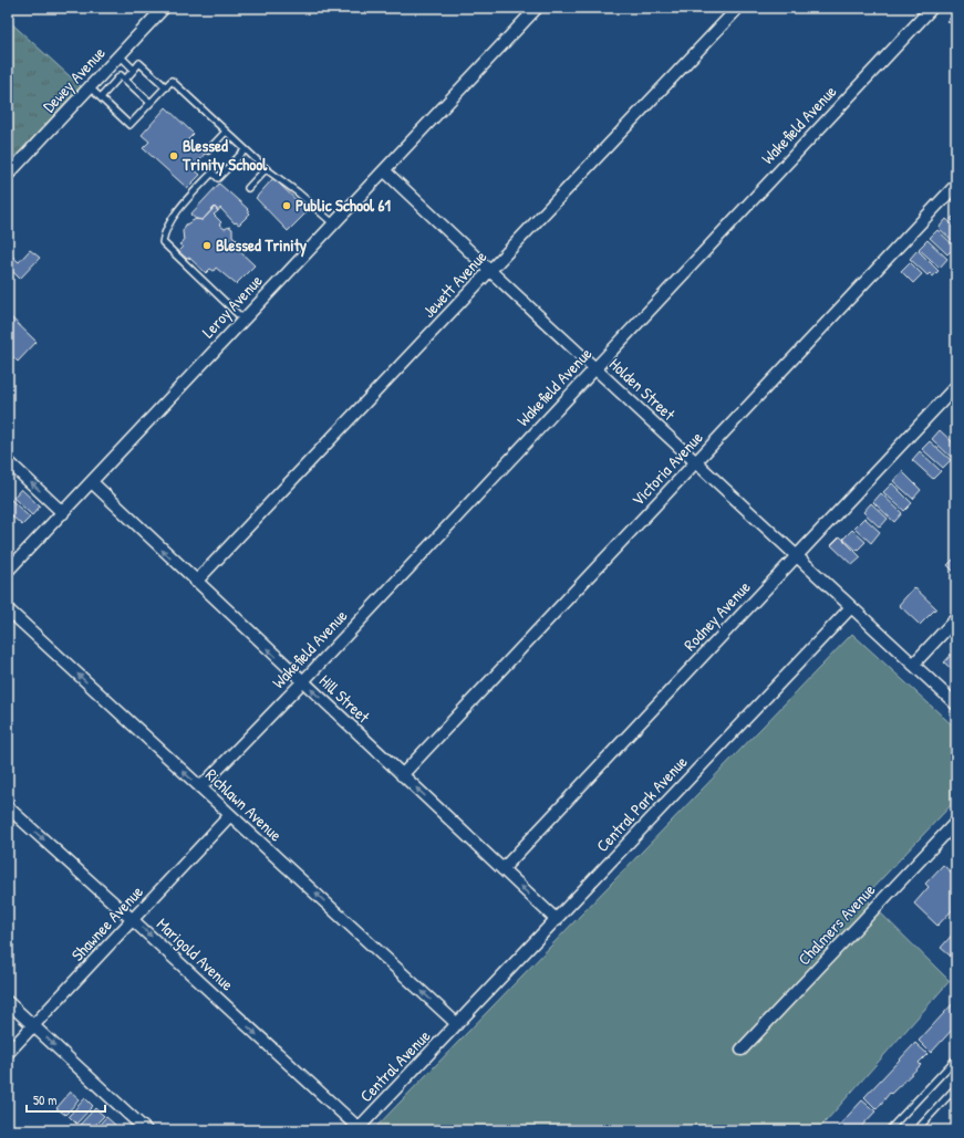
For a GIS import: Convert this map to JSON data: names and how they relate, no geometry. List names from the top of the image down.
{
  "streets": {
    "street": [
      "Dewey Avenue",
      "Wakefield Avenue",
      "Jewett Avenue",
      "Leroy Avenue",
      "Holden Street",
      "Victoria Avenue",
      "Rodney Avenue",
      "Hill Street",
      "Central Park Avenue",
      "Richlawn Avenue",
      "Shawnee Avenue",
      "Chalmers Avenue",
      "Marigold Avenue",
      "Central Avenue"
    ]
  },
  "crossings": [
    ["Wakefield Avenue", "Holden Street"],
    ["Wakefield Avenue", "Hill Street"],
    ["Wakefield Avenue", "Richlawn Avenue"],
    ["Jewett Avenue", "Holden Street"],
    ["Jewett Avenue", "Hill Street"],
    ["Leroy Avenue", "Holden Street"],
    ["Leroy Avenue", "Hill Street"],
    ["Holden Street", "Victoria Avenue"],
    ["Holden Street", "Rodney Avenue"],
    ["Holden Street", "Central Park Avenue"],
    ["Victoria Avenue", "Hill Street"],
    ["Rodney Avenue", "Hill Street"],
    ["Hill Street", "Central Park Avenue"],
    ["Central Park Avenue", "Richlawn Avenue"],
    ["Central Park Avenue", "Central Avenue"],
    ["Richlawn Avenue", "Shawnee Avenue"],
    ["Richlawn Avenue", "Central Avenue"],
    ["Shawnee Avenue", "Marigold Avenue"],
    ["Marigold Avenue", "Central Avenue"]
  ],
  "one_way": ["Hill Street", "Richlawn Avenue", "Marigold Avenue"],
  "places": ["Blessed Trinity School", "Public School 61", "Blessed Trinity"],
  "scale_bar": "50 m"
}
